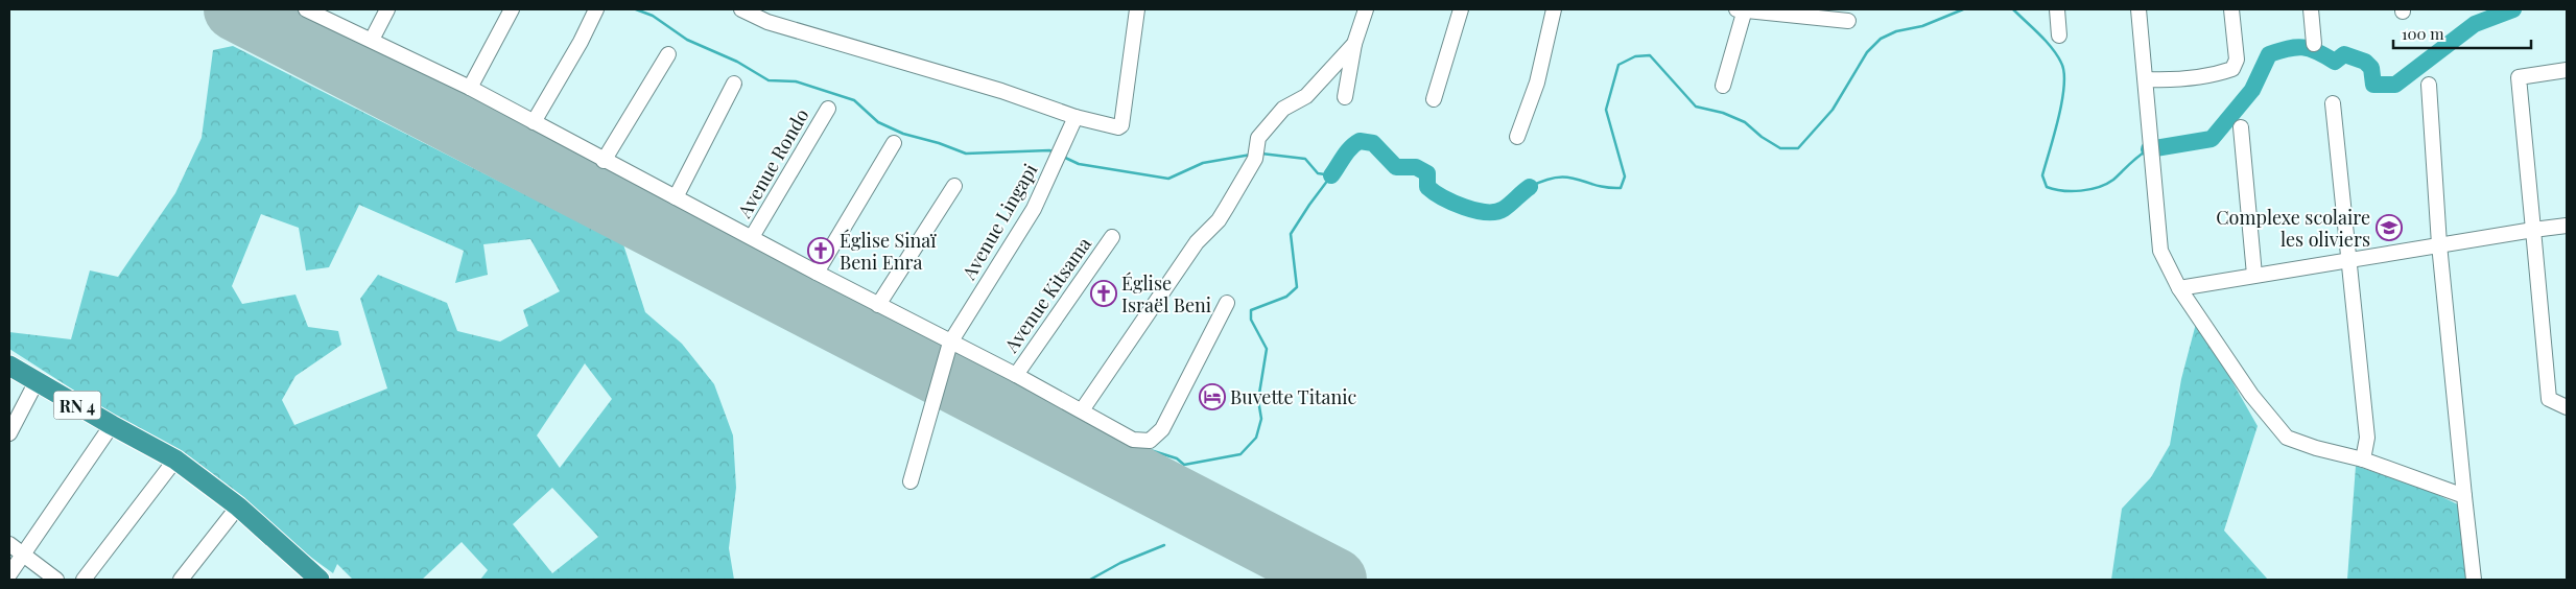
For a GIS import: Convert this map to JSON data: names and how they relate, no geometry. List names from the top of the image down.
{
  "streets": {
    "highway": ["RN 4"],
    "street": ["Avenue Rondo", "Avenue Lingapi", "Avenue Kitsama"]
  },
  "places": {
    "school or university": ["Complexe scolaire les oliviers"],
    "church": ["Église Sinaï Beni Enra", "Église Israël Beni"],
    "hotel": ["Buvette Titanic"]
  },
  "scale_bar": "100 m"
}
